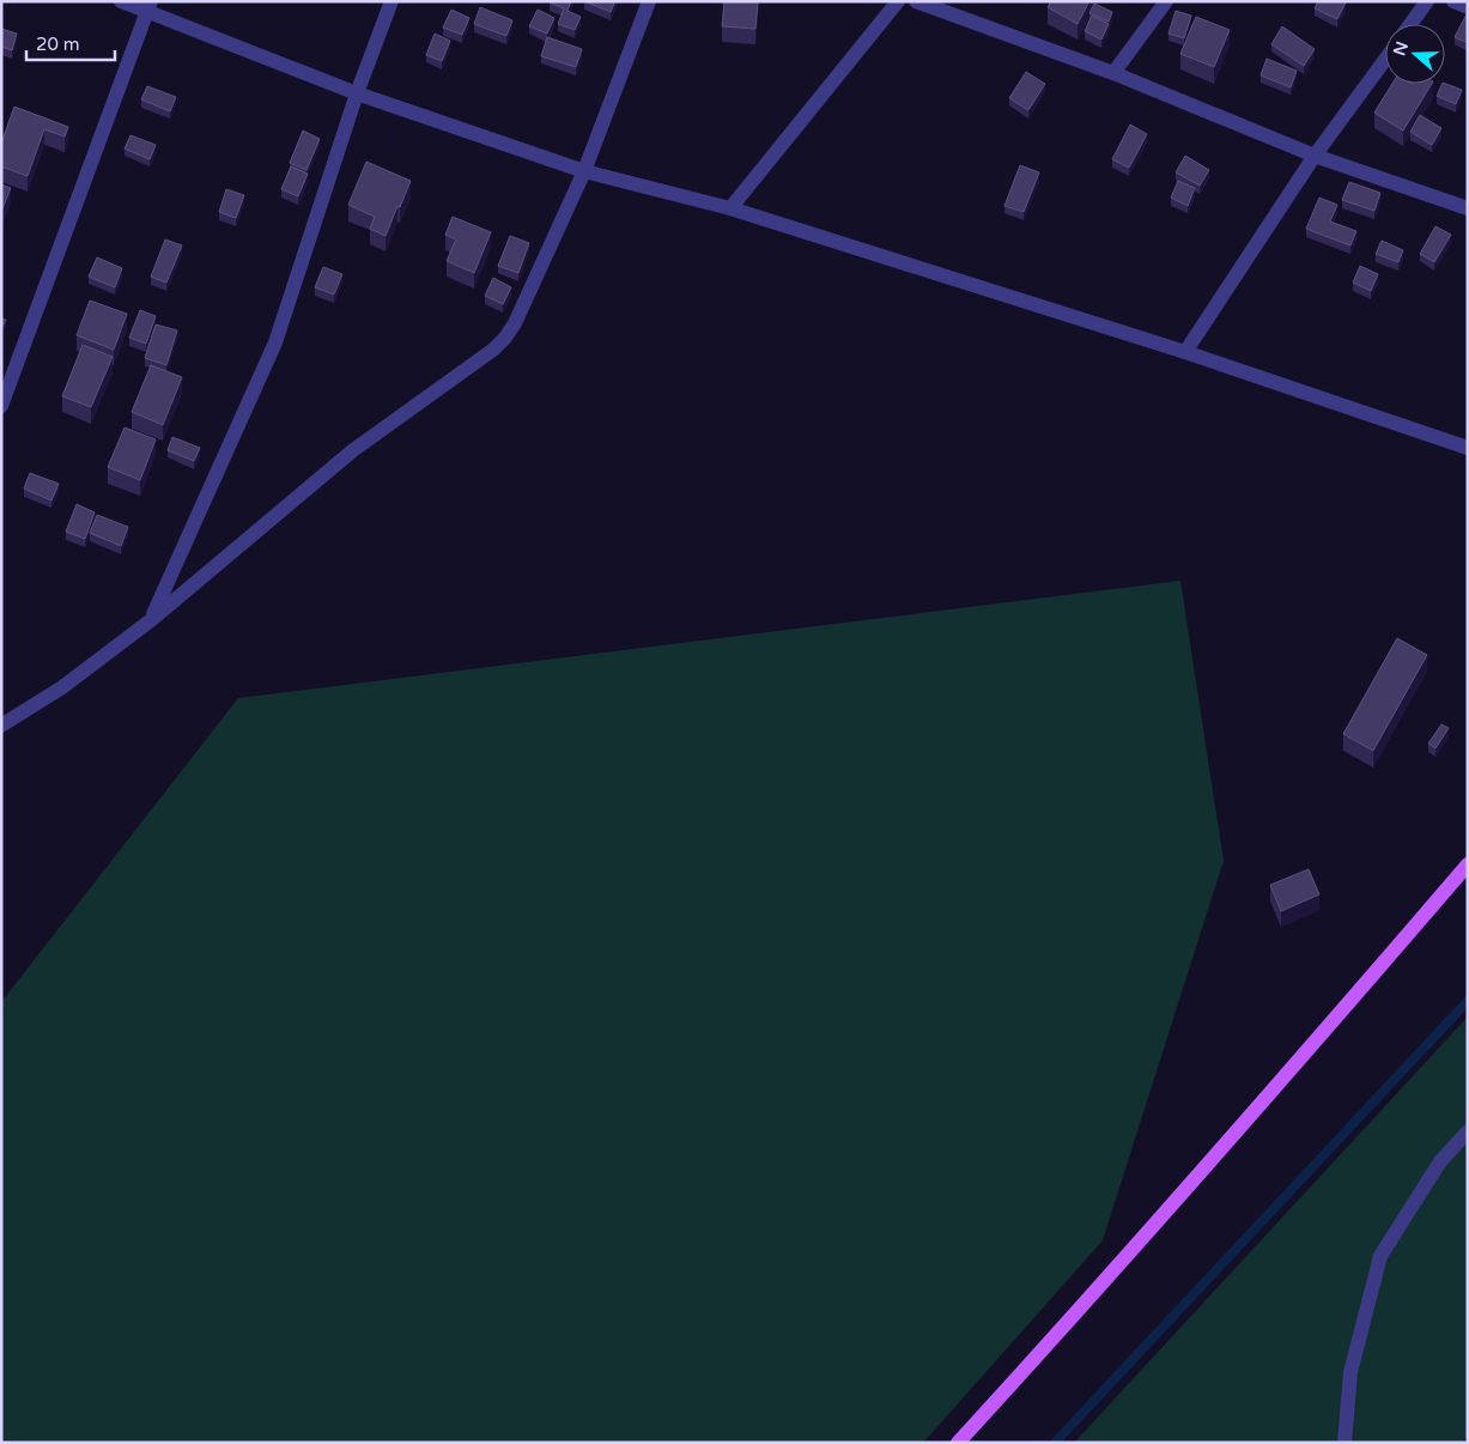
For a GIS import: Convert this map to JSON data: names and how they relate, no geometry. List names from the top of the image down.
{
  "scale_bar": "20 m",
  "north": "left"
}
